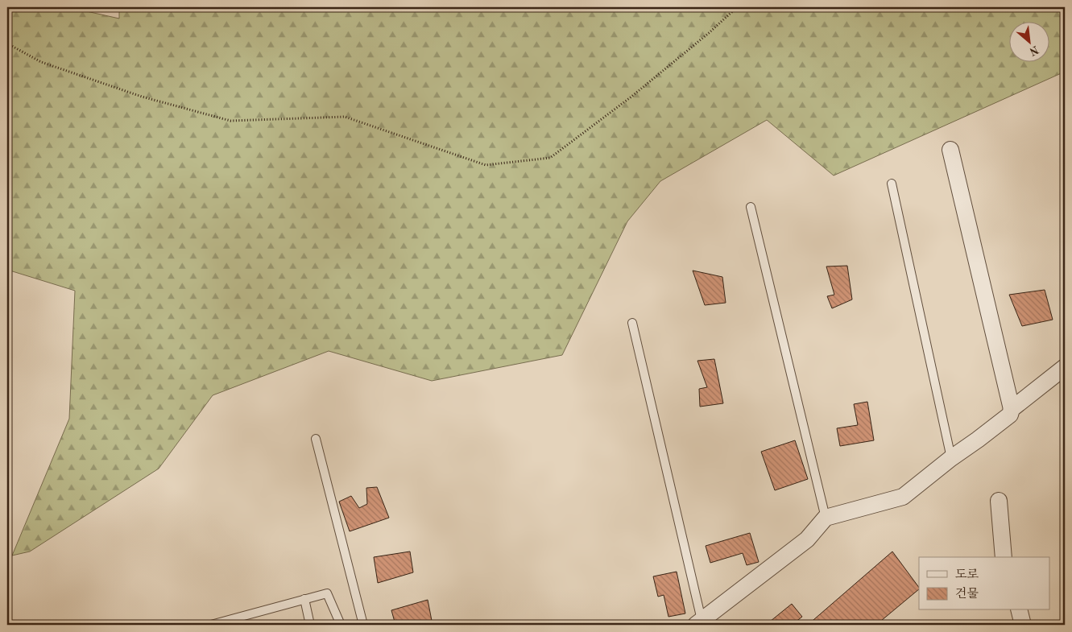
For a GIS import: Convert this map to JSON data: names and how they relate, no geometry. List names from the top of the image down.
{
  "legend": ["도로", "건물"],
  "north": "bottom right"
}
